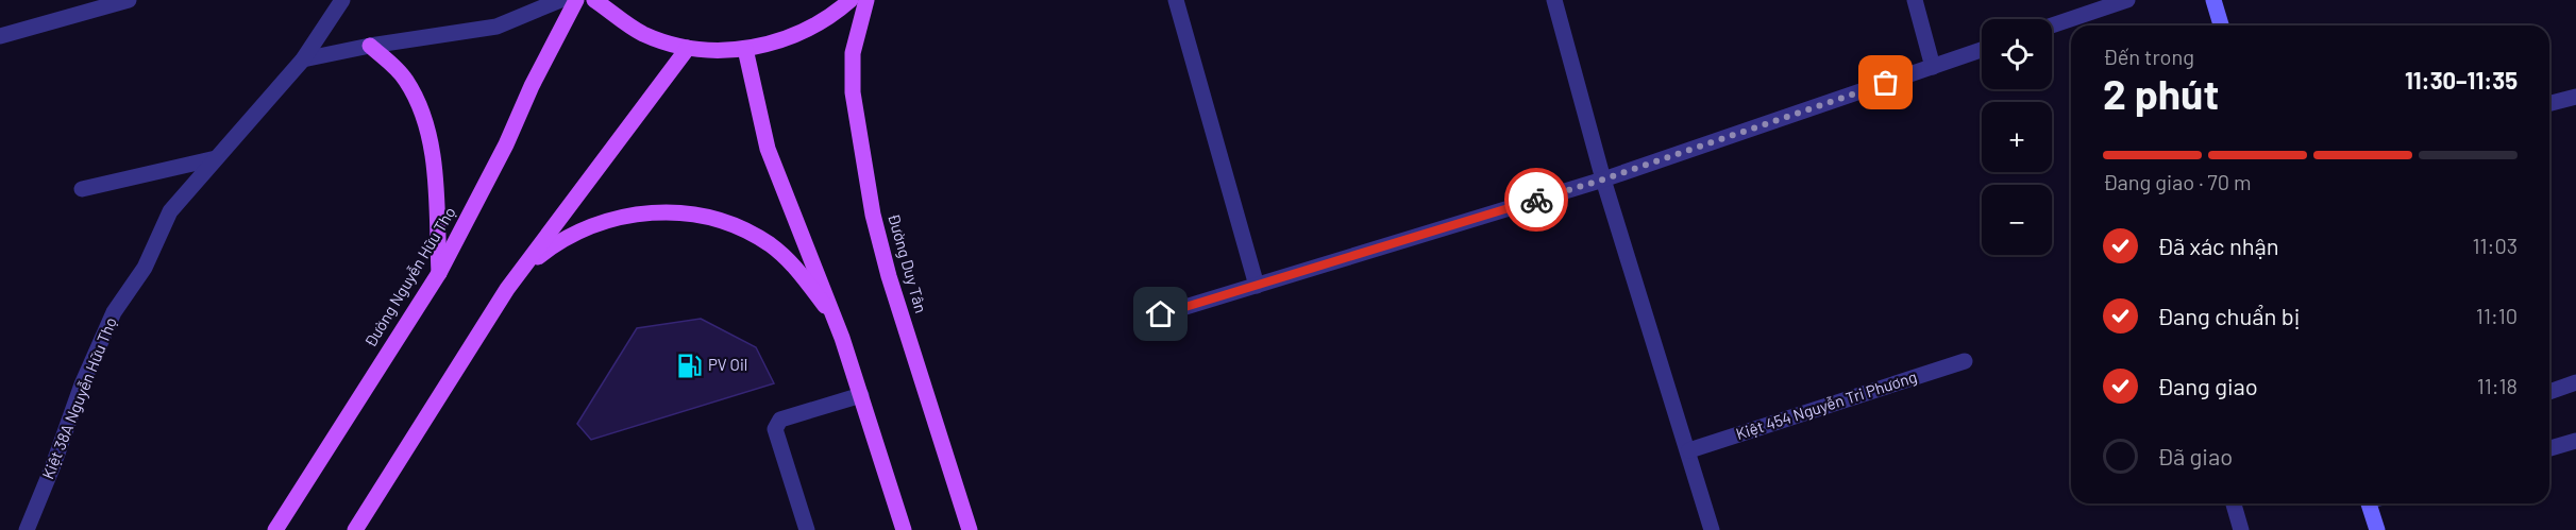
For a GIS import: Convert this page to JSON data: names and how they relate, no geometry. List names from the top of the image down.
{
  "streets": {
    "main road": ["Đường Duy Tân", "Đường Nguyễn Hữu Thọ"],
    "street": ["Kiệt 38A Nguyễn Hữu Thọ", "Kiệt 454 Nguyễn Tri Phương"]
  },
  "places": {
    "fuel station": ["PV Oil"]
  },
  "page": {
    "map_buttons": ["+", "−"],
    "heading": ["2 phút", "Đến trong", "11:30–11:35"],
    "bar": "Đang giao · 70 m",
    "list": [
      ["Đã xác nhận", "11:03"],
      ["Đang chuẩn bị", "11:10"],
      ["Đang giao", "11:18"],
      "Đã giao"
    ]
  }
}
